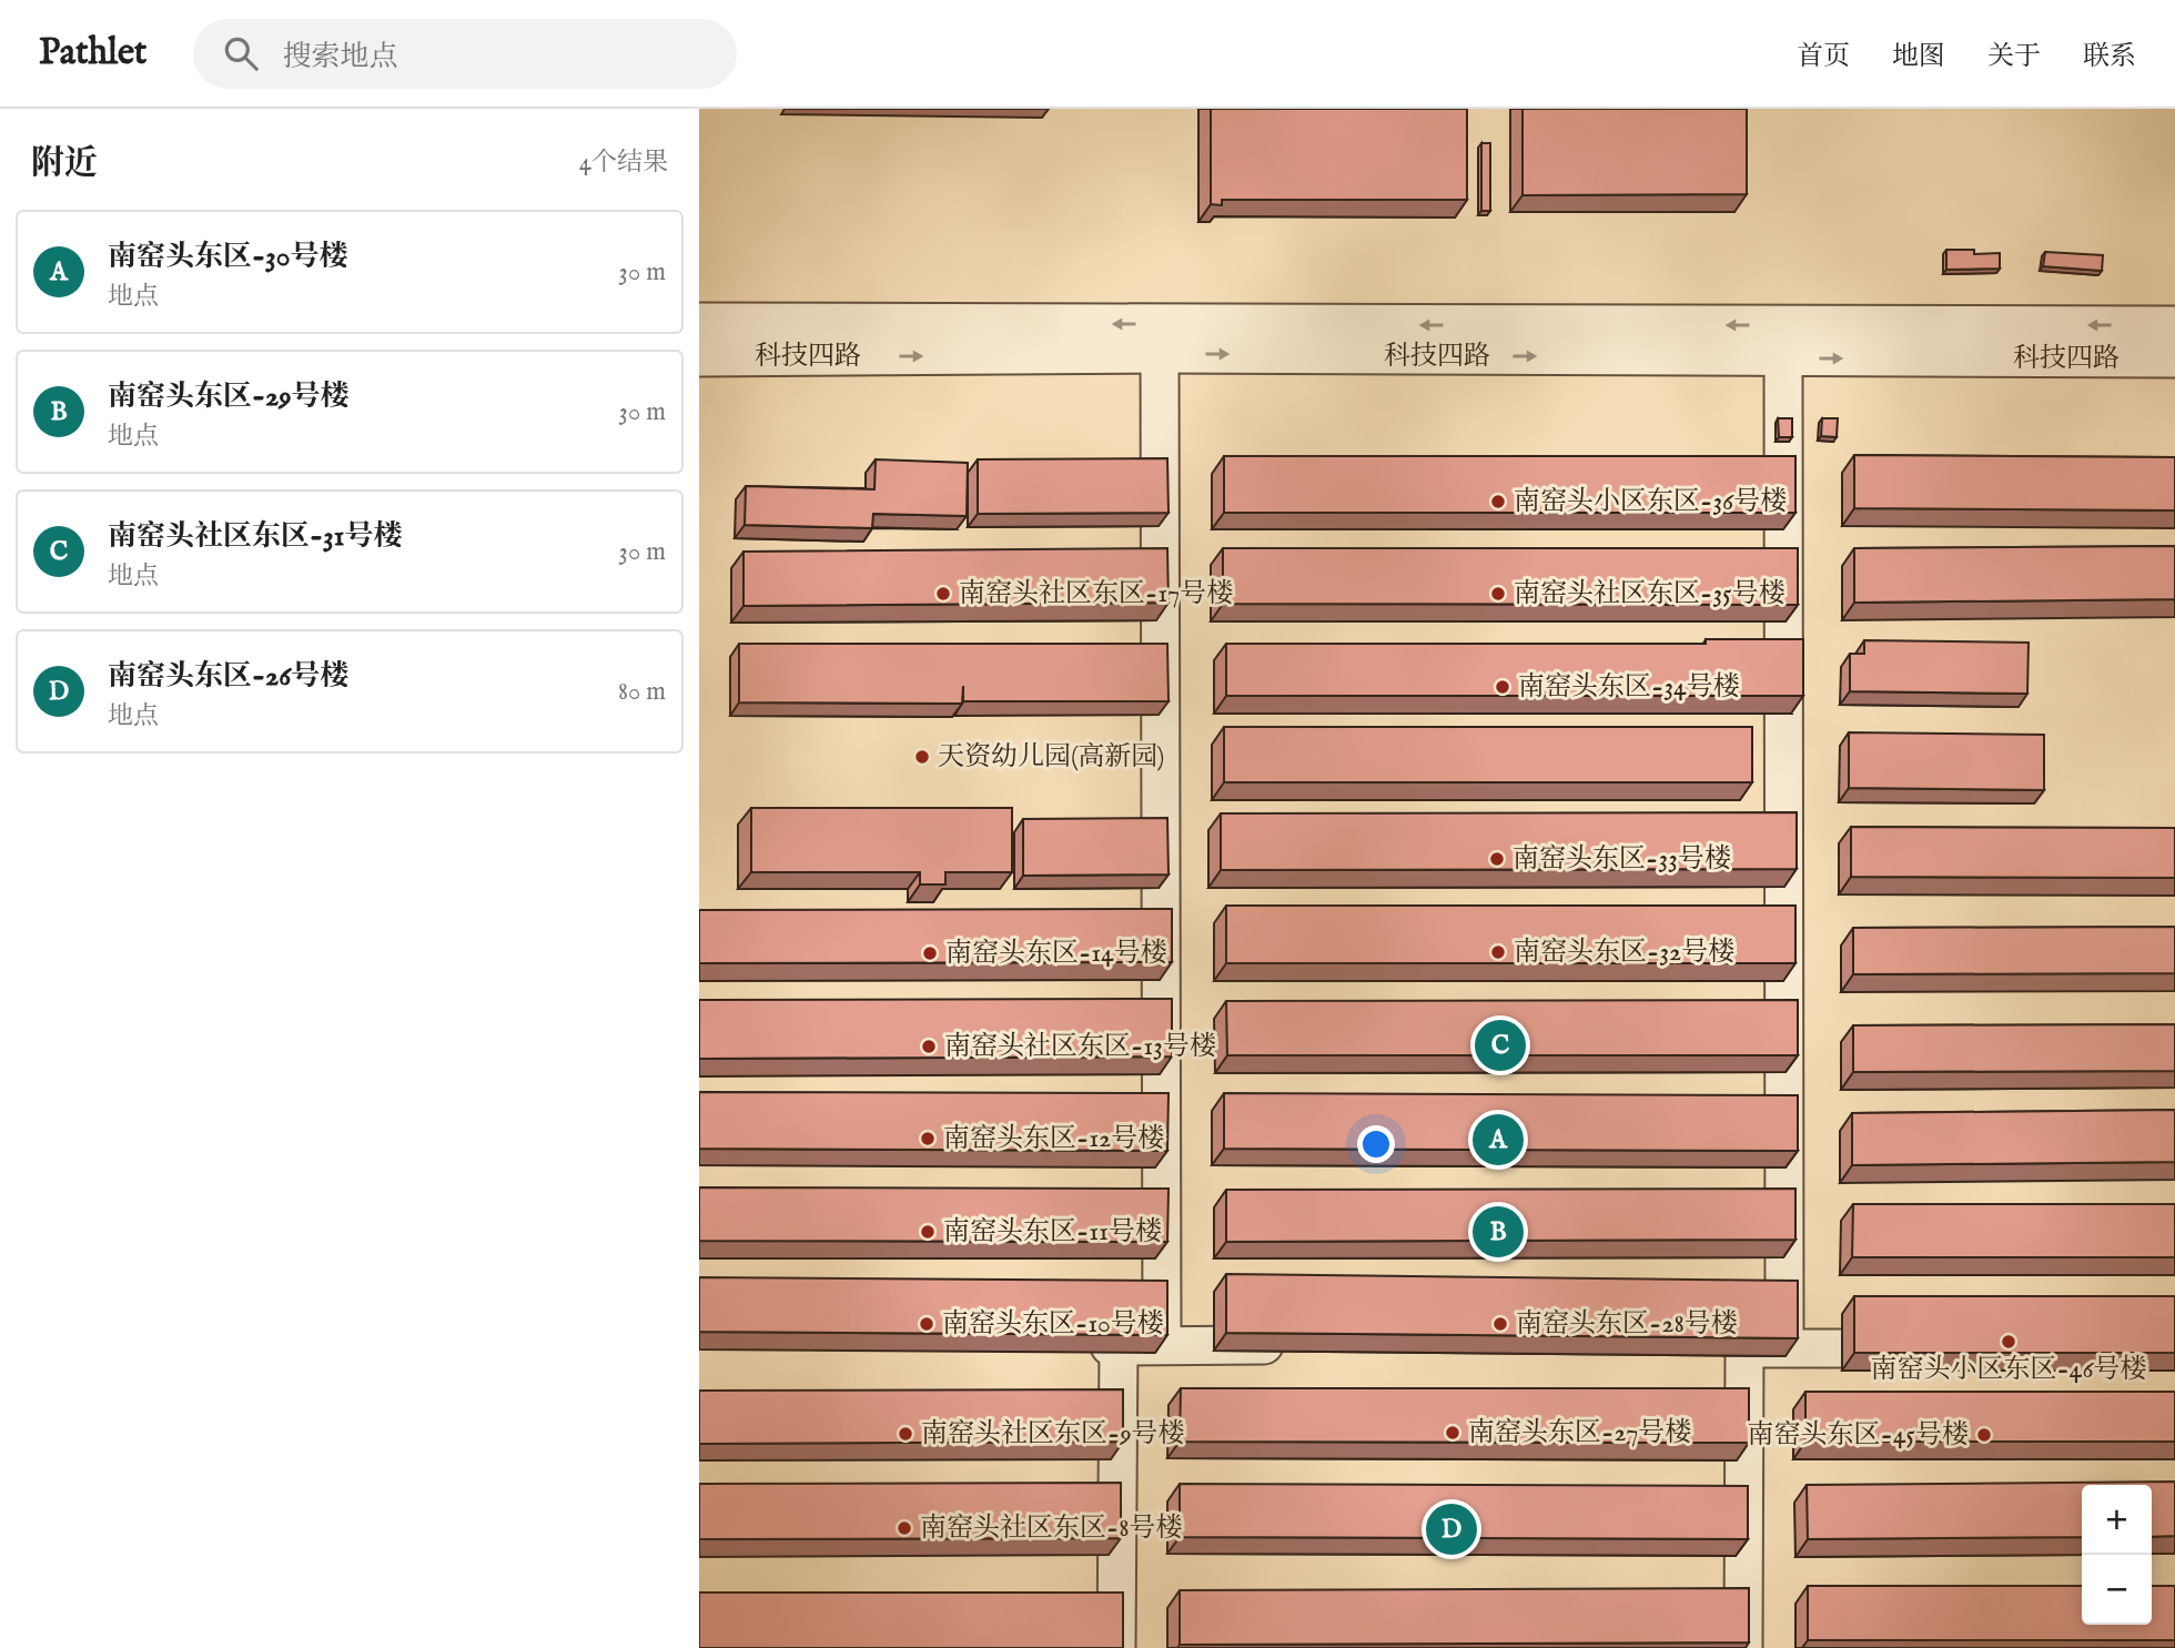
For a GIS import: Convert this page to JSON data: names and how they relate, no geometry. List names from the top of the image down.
{
  "streets": {
    "street": ["科技四路"]
  },
  "places": [
    "南窑头小区东区-36号楼",
    "南窑头社区东区-17号楼",
    "南窑头社区东区-35号楼",
    "南窑头东区-34号楼",
    "天资幼儿园(高新园)",
    "南窑头东区-33号楼",
    "南窑头东区-32号楼",
    "南窑头东区-14号楼",
    "南窑头社区东区-13号楼",
    "南窑头东区-12号楼",
    "南窑头东区-11号楼",
    "南窑头东区-10号楼",
    "南窑头东区-28号楼",
    "南窑头小区东区-46号楼",
    "南窑头东区-27号楼",
    "南窑头社区东区-9号楼",
    "南窑头东区-45号楼",
    "南窑头社区东区-8号楼"
  ],
  "page": {
    "header": "Pathlet",
    "search": "搜索地点",
    "nav": [
      "首页",
      "地图",
      "关于",
      "联系"
    ],
    "heading": ["附近", "4个结果"],
    "list": [
      {
        "mark": "A",
        "name": "南窑头东区-30号楼",
        "note": "地点",
        "value": "30 m"
      },
      {
        "mark": "B",
        "name": "南窑头东区-29号楼",
        "note": "地点",
        "value": "30 m"
      },
      {
        "mark": "C",
        "name": "南窑头社区东区-31号楼",
        "note": "地点",
        "value": "30 m"
      },
      {
        "mark": "D",
        "name": "南窑头东区-26号楼",
        "note": "地点",
        "value": "80 m"
      }
    ],
    "pins": [
      "C",
      "A",
      "B",
      "D"
    ],
    "map_buttons": ["+", "−"]
  }
}
